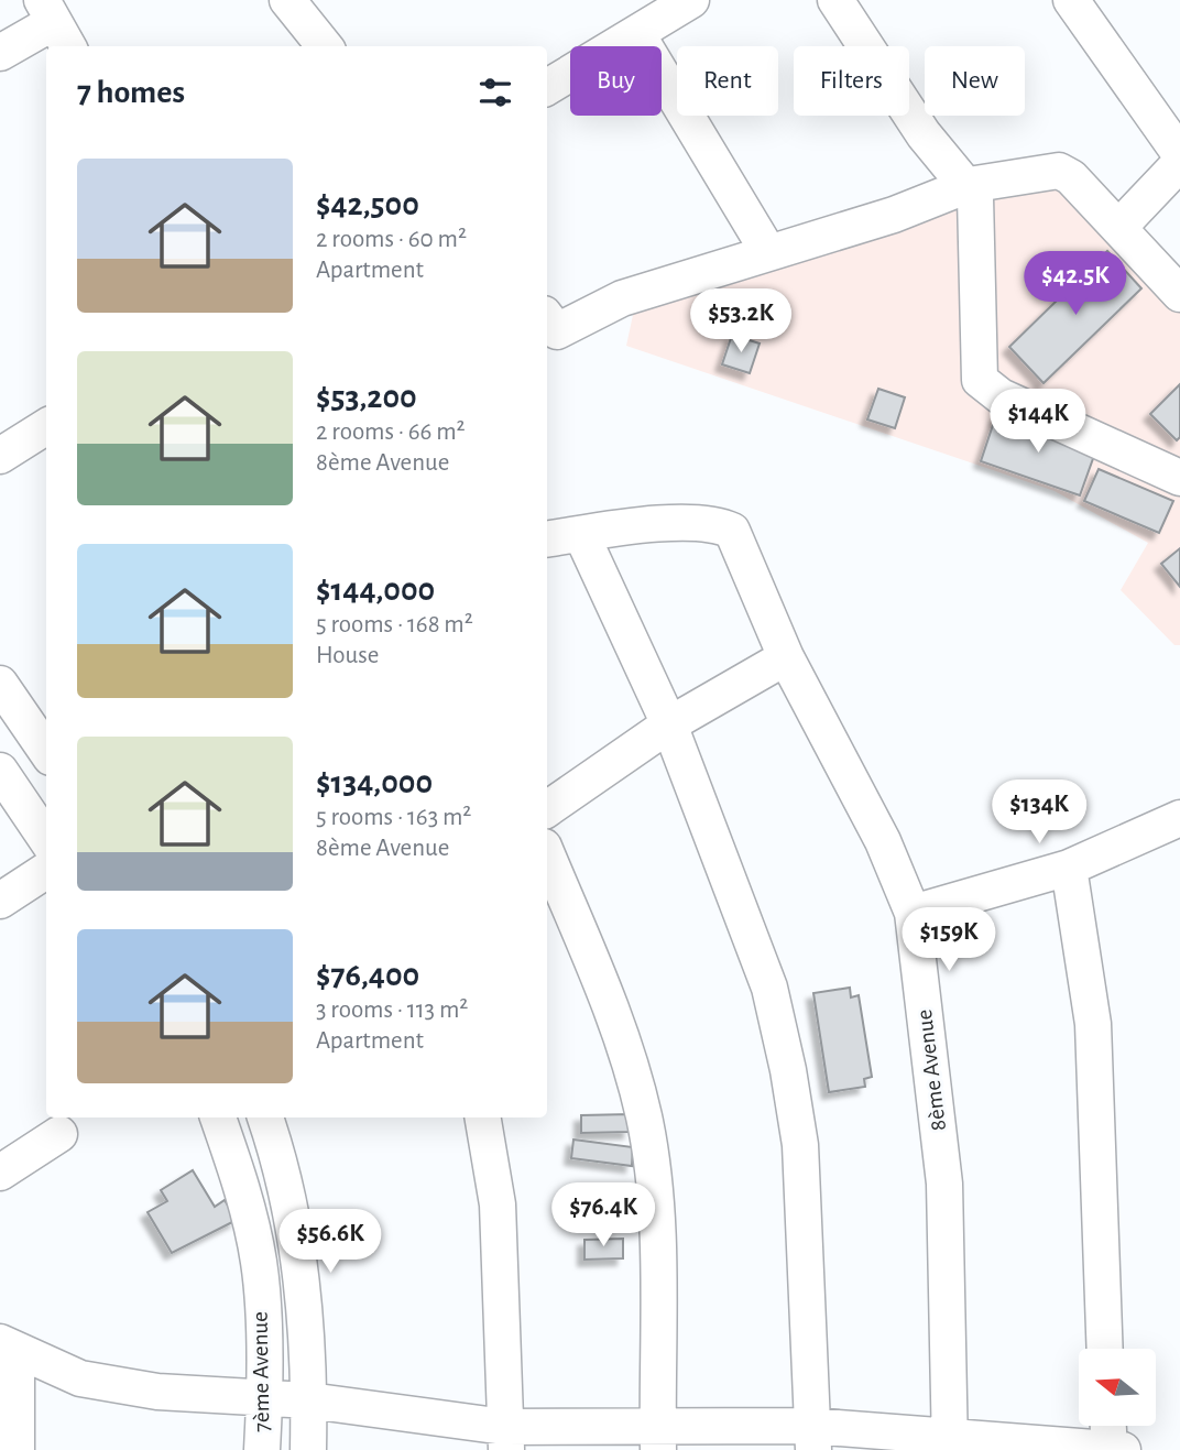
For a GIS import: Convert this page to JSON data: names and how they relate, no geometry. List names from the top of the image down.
{
  "streets": {
    "street": ["8ème Avenue", "7ème Avenue"]
  },
  "north": "left",
  "page": {
    "chip": [
      "Buy",
      "Rent",
      "Filters",
      "New"
    ],
    "heading": "7 homes",
    "list": [
      {
        "name": "$42,500",
        "note": "2 rooms · 60 m² · Apartment"
      },
      {
        "name": "$53,200",
        "note": "2 rooms · 66 m² · 8ème Avenue"
      },
      {
        "name": "$144,000",
        "note": "5 rooms · 168 m² · House"
      },
      {
        "name": "$134,000",
        "note": "5 rooms · 163 m² · 8ème Avenue"
      },
      {
        "name": "$76,400",
        "note": "3 rooms · 113 m² · Apartment"
      }
    ],
    "price": [
      "$42.5K",
      "$53.2K",
      "$144K",
      "$134K",
      "$159K",
      "$76.4K",
      "$56.6K"
    ]
  }
}
